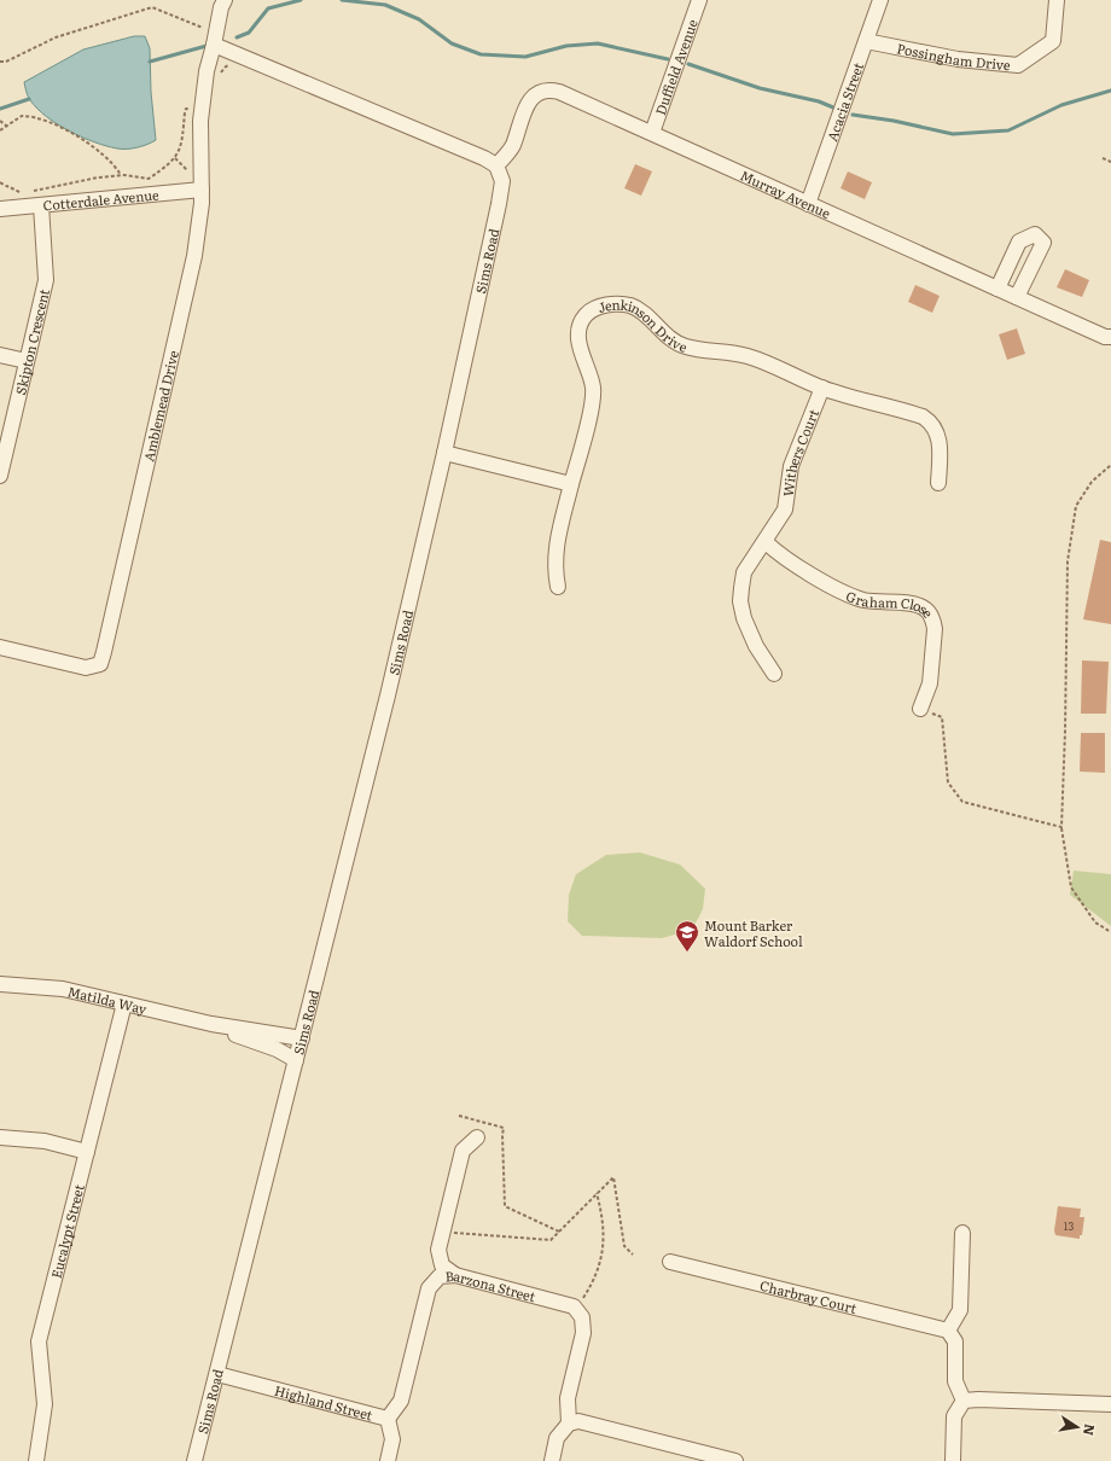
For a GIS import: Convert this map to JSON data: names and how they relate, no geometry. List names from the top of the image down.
{
  "streets": {
    "street": [
      "Possingham Drive",
      "Duffield Avenue",
      "Acacia Street",
      "Murray Avenue",
      "Cotterdale Avenue",
      "Sims Road",
      "Jenkinson Drive",
      "Skipton Crescent",
      "Amblemead Drive",
      "Withers Court",
      "Graham Close",
      "Matilda Way",
      "Eucalypt Street",
      "Barzona Street",
      "Charbray Court",
      "Highland Street"
    ]
  },
  "crossings": [
    ["Possingham Drive", "Acacia Street"],
    ["Duffield Avenue", "Murray Avenue"],
    ["Acacia Street", "Murray Avenue"],
    ["Murray Avenue", "Sims Road"],
    ["Cotterdale Avenue", "Skipton Crescent"],
    ["Cotterdale Avenue", "Amblemead Drive"],
    ["Sims Road", "Matilda Way"],
    ["Sims Road", "Highland Street"],
    ["Jenkinson Drive", "Withers Court"],
    ["Withers Court", "Graham Close"],
    ["Matilda Way", "Eucalypt Street"],
    ["Barzona Street", "Highland Street"]
  ],
  "places": {
    "school or university": ["Mount Barker Waldorf School"]
  },
  "house_numbers": ["13"],
  "north": "right"
}
